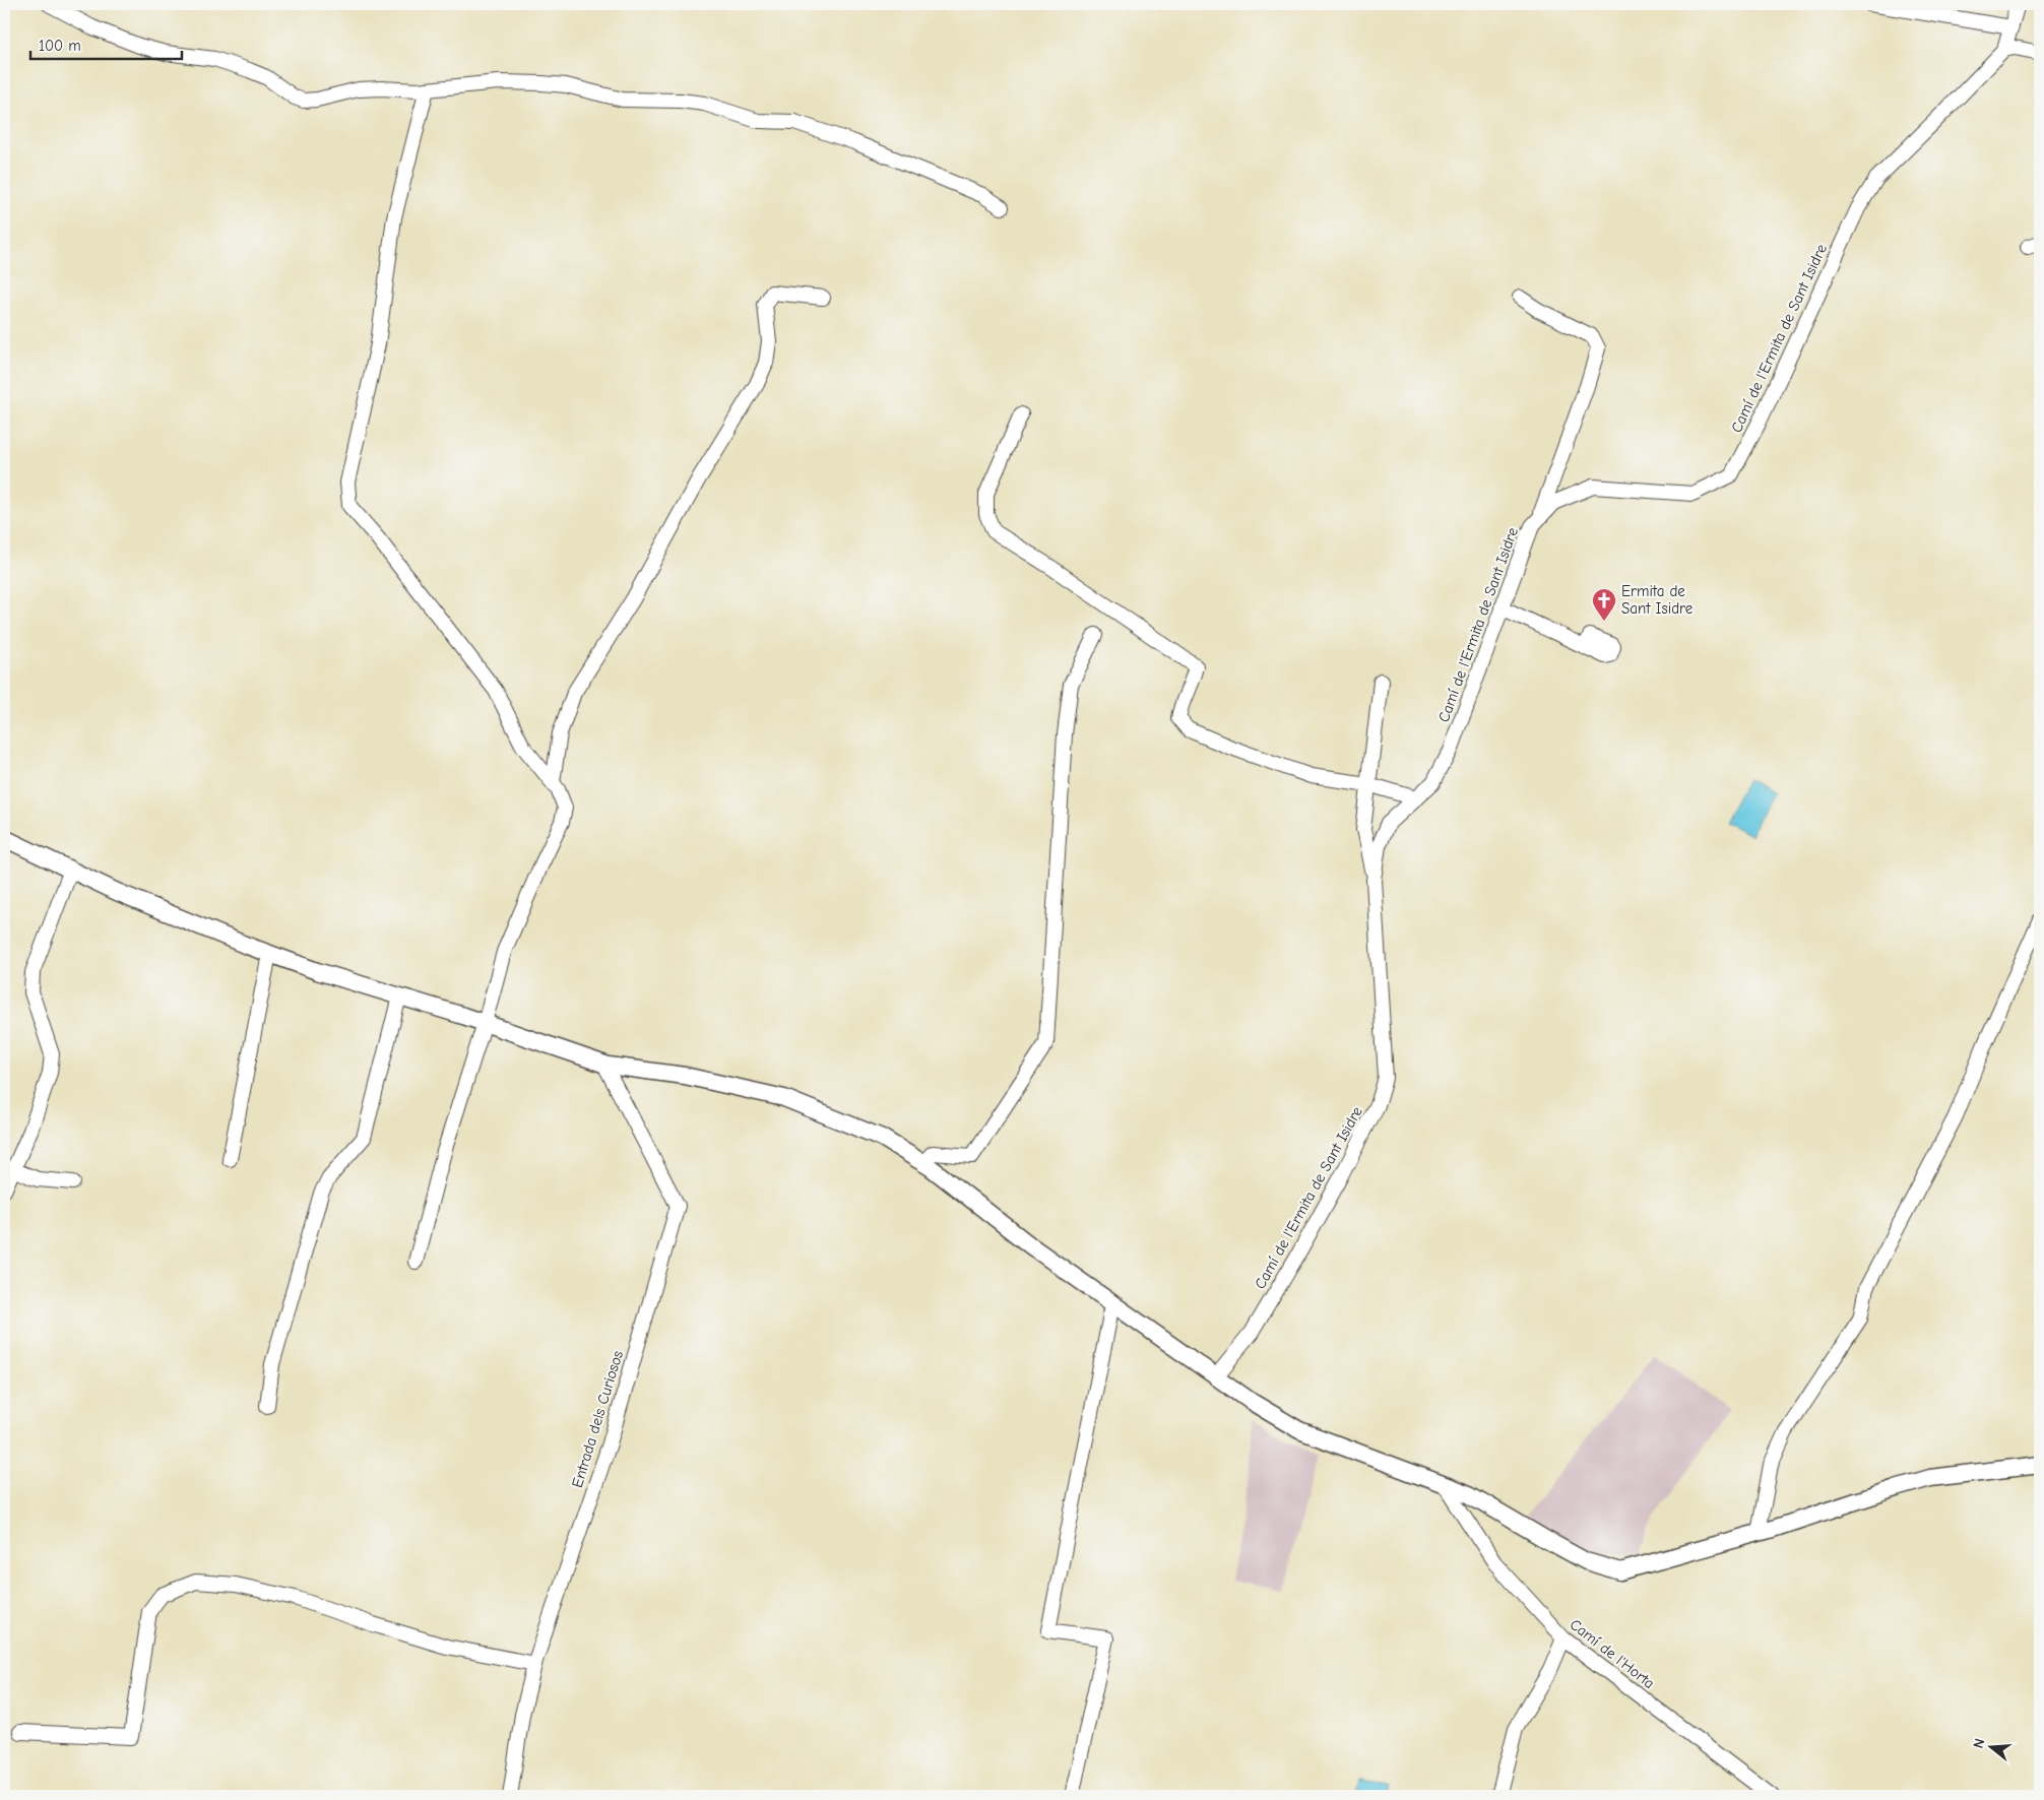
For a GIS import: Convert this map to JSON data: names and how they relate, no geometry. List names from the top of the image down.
{
  "streets": {
    "street": ["Camí de l'Ermita de Sant Isidre", "Entrada dels Curiosos", "Camí de l'Horta"]
  },
  "places": {
    "church": ["Ermita de Sant Isidre"]
  },
  "scale_bar": "100 m",
  "north": "left"
}
